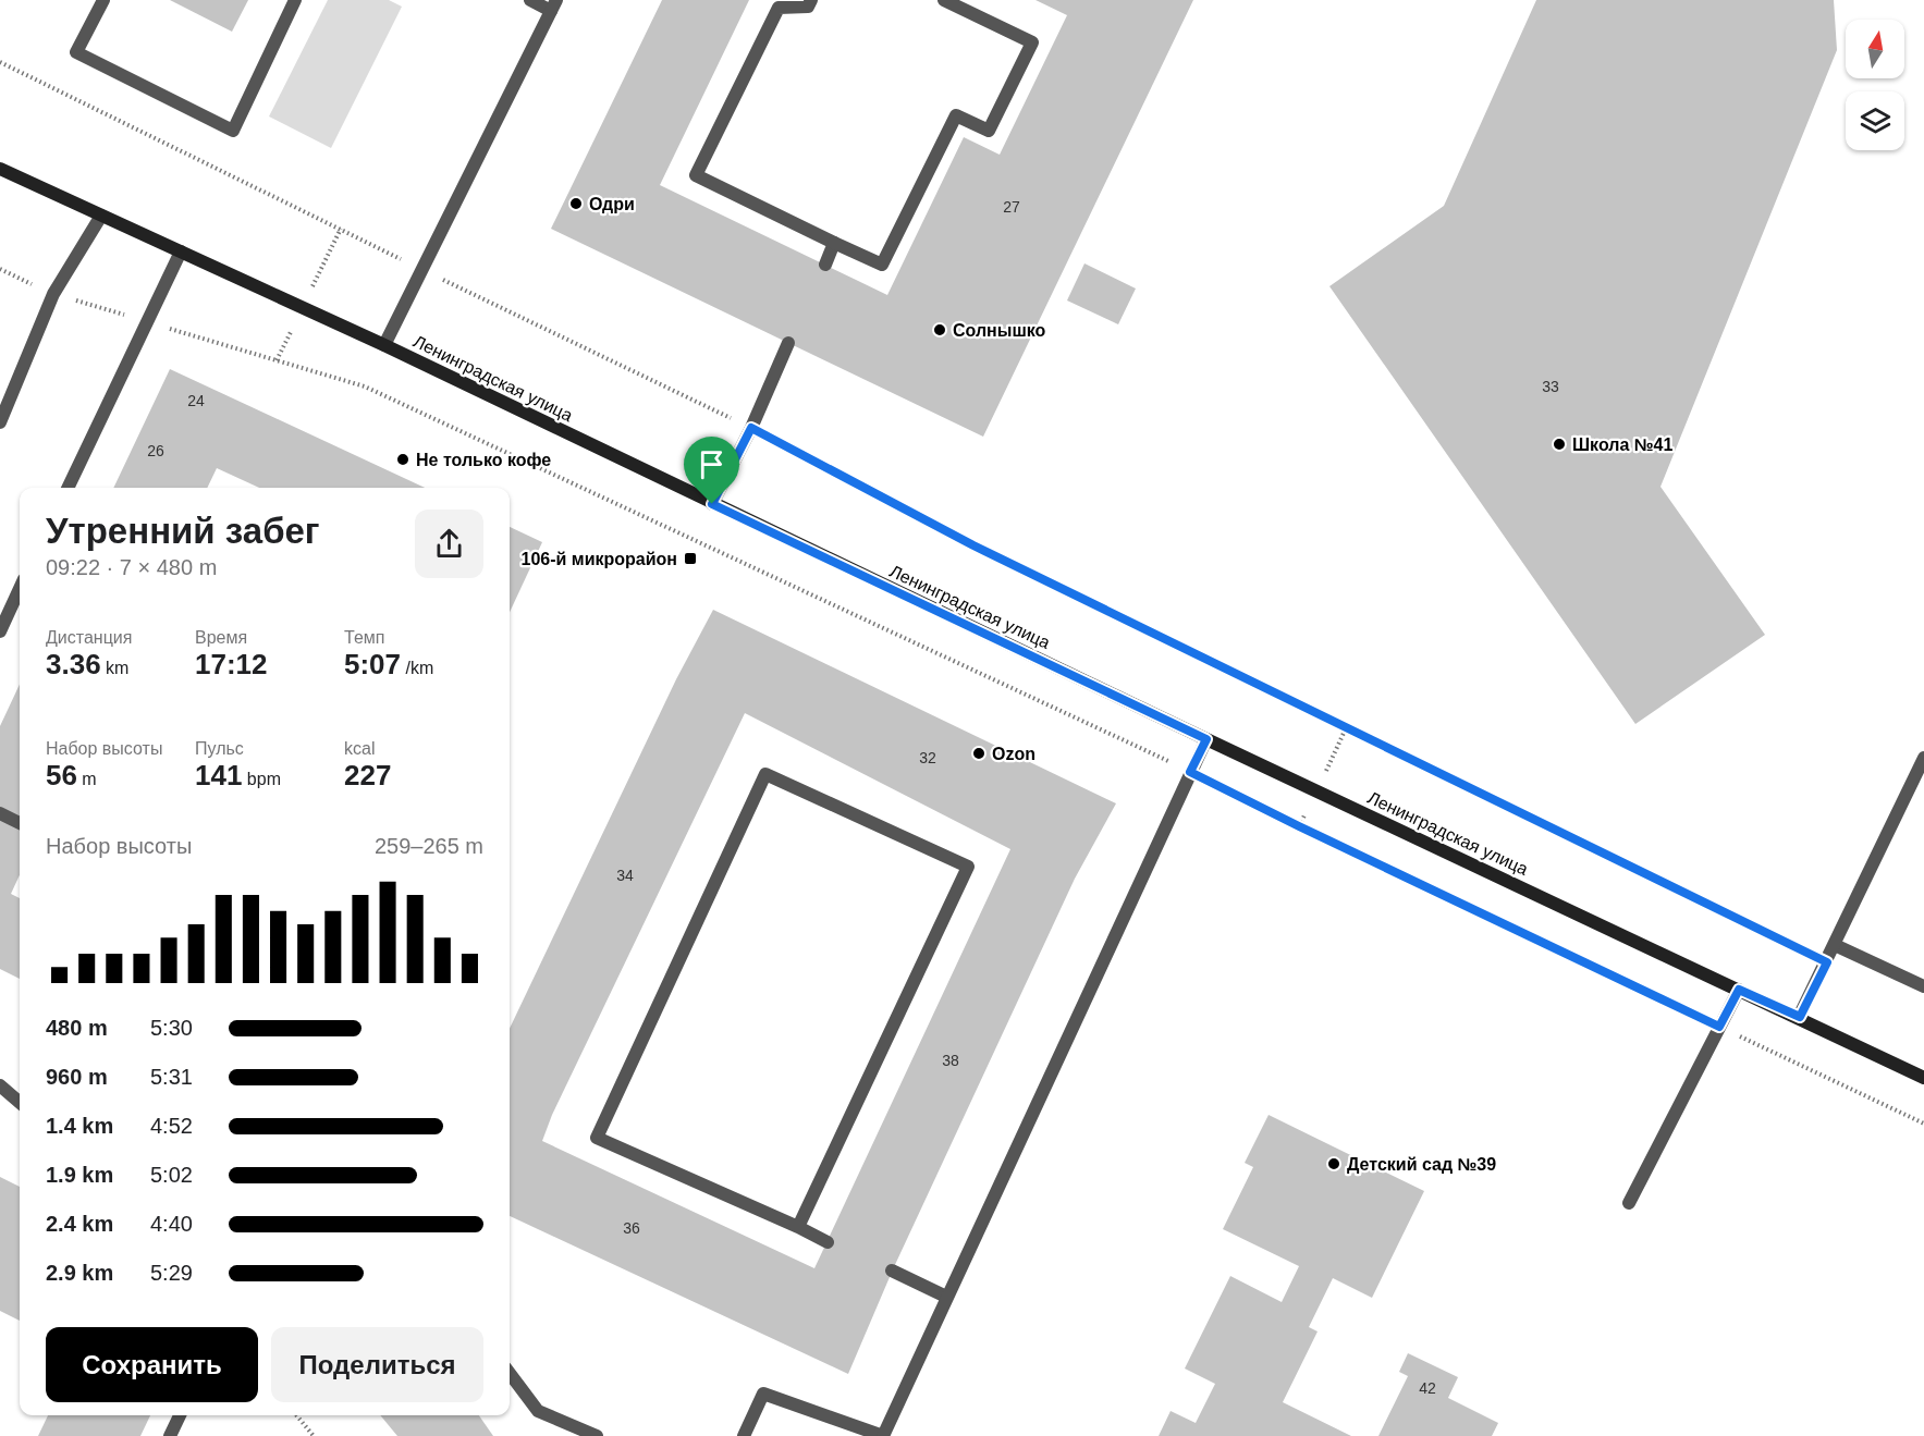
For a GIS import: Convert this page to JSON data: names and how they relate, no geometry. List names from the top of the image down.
{
  "streets": {
    "street": ["Ленинградская улица"]
  },
  "places": {
    "other": [
      "Одри",
      "Солнышко",
      "Школа №41",
      "Не только кофе",
      "Ozon",
      "Детский сад №39"
    ],
    "transit": ["106-й микрорайон"]
  },
  "house_numbers": [
    "27",
    "33",
    "24",
    "26",
    "32",
    "34",
    "38",
    "36",
    "42"
  ],
  "north": "top",
  "page": {
    "heading": ["Утренний забег", "09:22 · 7 × 480 m"],
    "stats": [
      ["Дистанция", "3.36 km"],
      ["Время", "17:12"],
      ["Темп", "5:07 /km"],
      ["Набор высоты", "56 m"],
      ["Пульс", "141 bpm"],
      ["kcal", "227"]
    ],
    "chart": ["Набор высоты", "259–265 m"],
    "list": [
      {
        "name": "480 m",
        "note": "5:30"
      },
      {
        "name": "960 m",
        "note": "5:31"
      },
      {
        "name": "1.4 km",
        "note": "4:52"
      },
      {
        "name": "1.9 km",
        "note": "5:02"
      },
      {
        "name": "2.4 km",
        "note": "4:40"
      },
      {
        "name": "2.9 km",
        "note": "5:29"
      }
    ],
    "buttons": ["Сохранить", "Поделиться"]
  }
}
